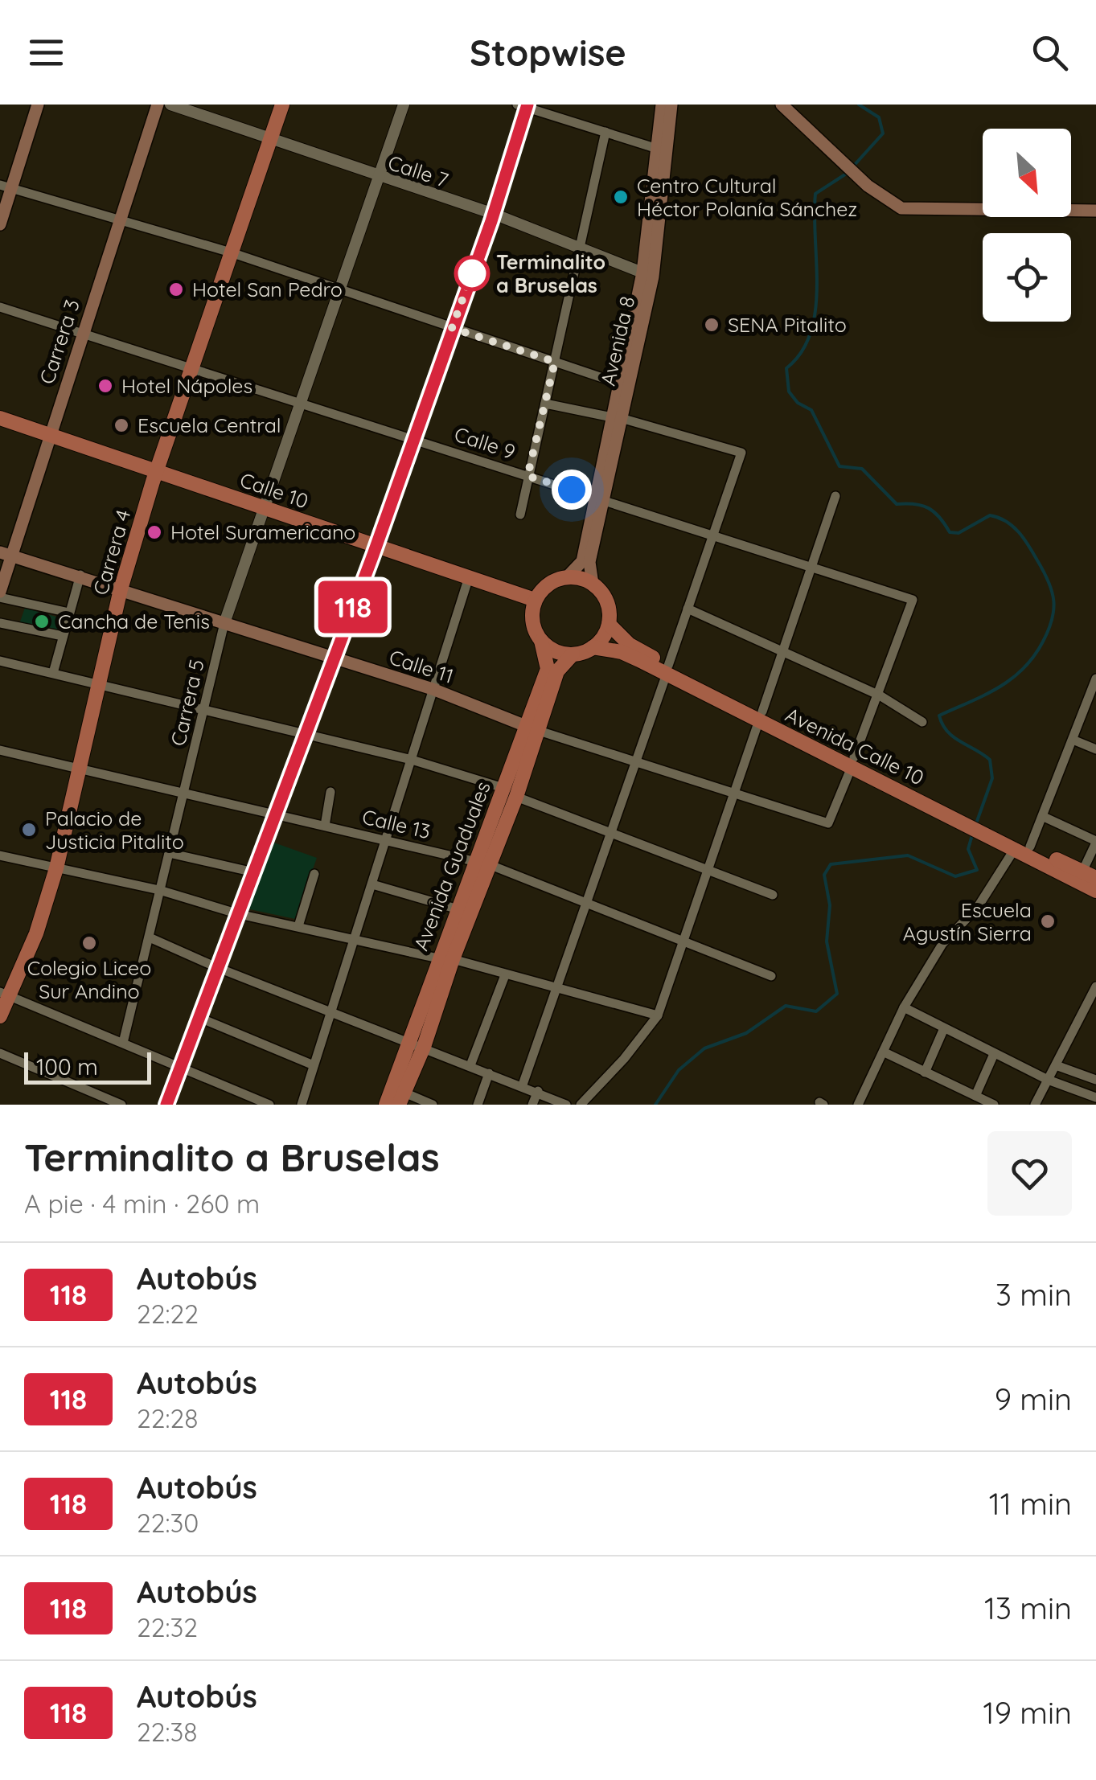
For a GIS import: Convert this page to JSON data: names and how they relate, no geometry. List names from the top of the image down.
{
  "streets": {
    "main road": [
      "Avenida 8",
      "Carrera 3",
      "Calle 10",
      "Carrera 4",
      "Calle 11",
      "Avenida Calle 10",
      "Avenida Guaduales"
    ],
    "street": [
      "Calle 7",
      "Calle 9",
      "Carrera 5",
      "Calle 13"
    ]
  },
  "crossings": [
    ["Calle 7", "Avenida 8"],
    ["Calle 7", "Carrera 4"],
    ["Calle 7", "Carrera 5"],
    ["Avenida 8", "Calle 9"],
    ["Avenida 8", "Calle 10"],
    ["Avenida 8", "Avenida Calle 10"],
    ["Avenida 8", "Avenida Guaduales"],
    ["Carrera 3", "Calle 9"],
    ["Carrera 3", "Calle 10"],
    ["Carrera 3", "Calle 11"],
    ["Calle 9", "Carrera 4"],
    ["Calle 9", "Carrera 5"],
    ["Calle 10", "Carrera 4"],
    ["Calle 10", "Carrera 5"],
    ["Calle 10", "Avenida Calle 10"],
    ["Calle 10", "Avenida Guaduales"],
    ["Carrera 4", "Calle 11"],
    ["Carrera 4", "Calle 13"],
    ["Calle 11", "Carrera 5"],
    ["Calle 11", "Avenida Calle 10"],
    ["Calle 11", "Avenida Guaduales"],
    ["Carrera 5", "Calle 13"],
    ["Avenida Calle 10", "Avenida Guaduales"],
    ["Calle 13", "Avenida Guaduales"]
  ],
  "places": [
    "Centro Cultural Héctor Polanía Sánchez",
    "Terminalito a Bruselas",
    "Hotel San Pedro",
    "SENA Pitalito",
    "Hotel Nápoles",
    "Escuela Central",
    "Hotel Suramericano",
    "Cancha de Tenis",
    "Palacio de Justicia Pitalito",
    "Escuela Agustín Sierra",
    "Colegio Liceo Sur Andino"
  ],
  "lines": ["bus line 118"],
  "scale_bar": "100 m",
  "north": "bottom right",
  "page": {
    "header": "Stopwise",
    "on_map": "118",
    "scale": "100 m",
    "heading": ["Terminalito a Bruselas", "A pie · 4 min · 260 m"],
    "list": [
      {
        "mark": "118",
        "name": "Autobús",
        "note": "22:22",
        "value": "3 min"
      },
      {
        "mark": "118",
        "name": "Autobús",
        "note": "22:28",
        "value": "9 min"
      },
      {
        "mark": "118",
        "name": "Autobús",
        "note": "22:30",
        "value": "11 min"
      },
      {
        "mark": "118",
        "name": "Autobús",
        "note": "22:32",
        "value": "13 min"
      },
      {
        "mark": "118",
        "name": "Autobús",
        "note": "22:38",
        "value": "19 min"
      }
    ]
  }
}
